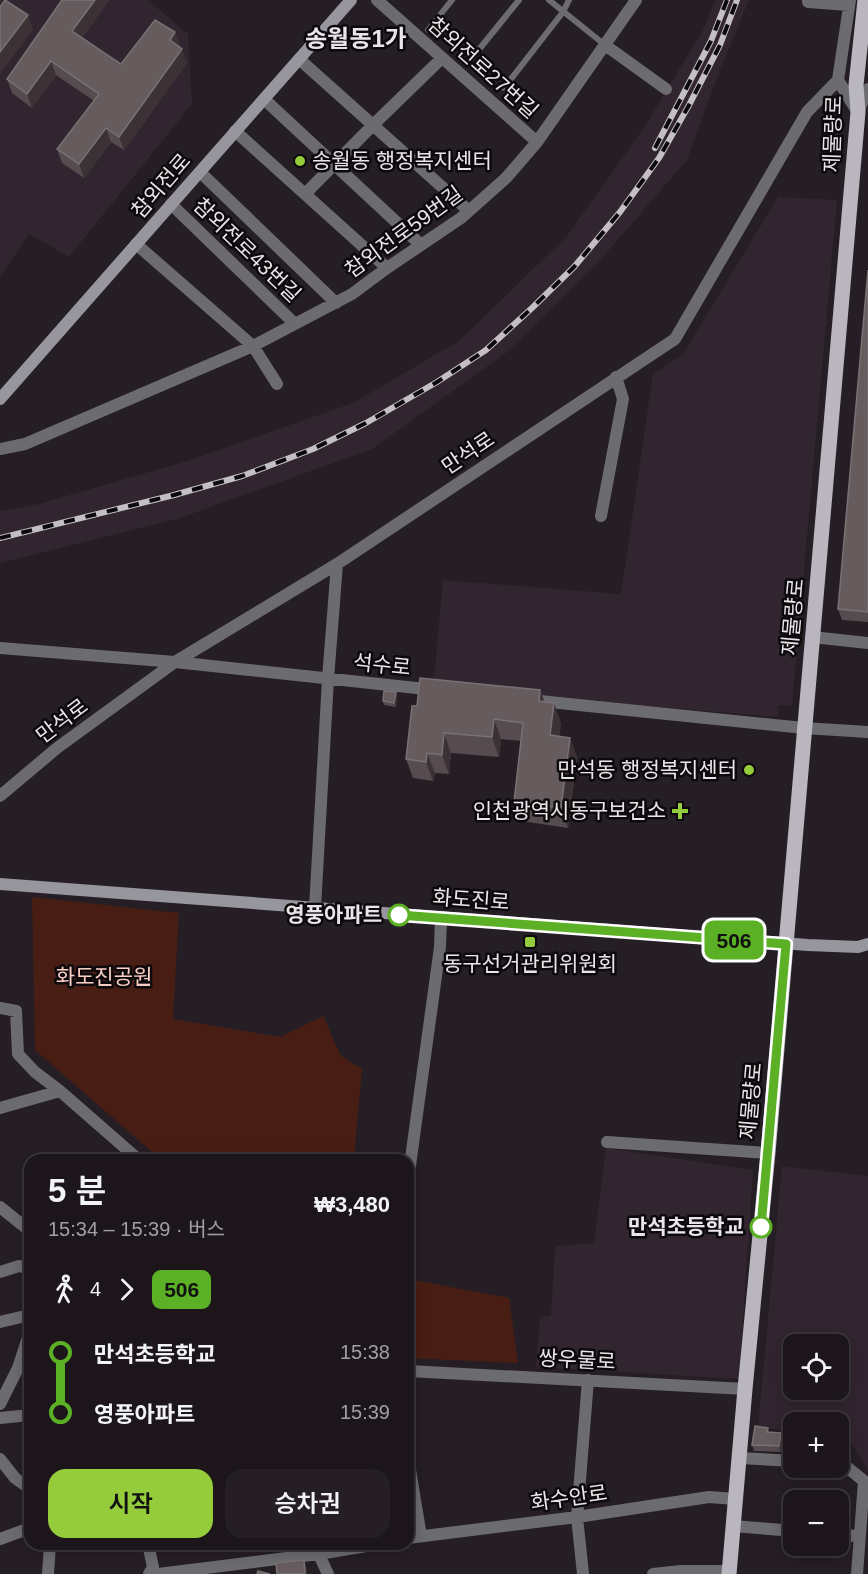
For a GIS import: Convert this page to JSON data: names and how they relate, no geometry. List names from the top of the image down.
{
  "streets": {
    "main road": ["제물량로"],
    "street": [
      "참외전로27번길",
      "참외전로",
      "참외전로59번길",
      "참외전로43번길",
      "만석로",
      "석수로",
      "화도진로",
      "쌍우물로",
      "화수안로"
    ]
  },
  "crossings": [
    ["참외전로27번길", "참외전로59번길"],
    ["제물량로", "화도진로"],
    ["제물량로", "쌍우물로"],
    ["제물량로", "화수안로"],
    ["참외전로", "참외전로43번길"],
    ["참외전로59번길", "참외전로43번길"],
    ["만석로", "석수로"]
  ],
  "districts": ["송월동1가"],
  "parks": ["화도진공원"],
  "places": {
    "other": [
      "송월동 행정복지센터",
      "만석동 행정복지센터",
      "영풍아파트",
      "만석초등학교"
    ],
    "health": ["인천광역시동구보건소"],
    "transit": ["동구선거관리위원회"]
  },
  "lines": ["bus line 506"],
  "page": {
    "on_map": "506",
    "heading": ["5 분", "15:34 – 15:39 · 버스", "₩3,480"],
    "legs": ["4", "506"],
    "list": [
      {
        "name": "만석초등학교",
        "value": "15:38"
      },
      {
        "name": "영풍아파트",
        "value": "15:39"
      }
    ],
    "map_buttons": ["+", "−"],
    "buttons": ["시작", "승차권"]
  }
}
